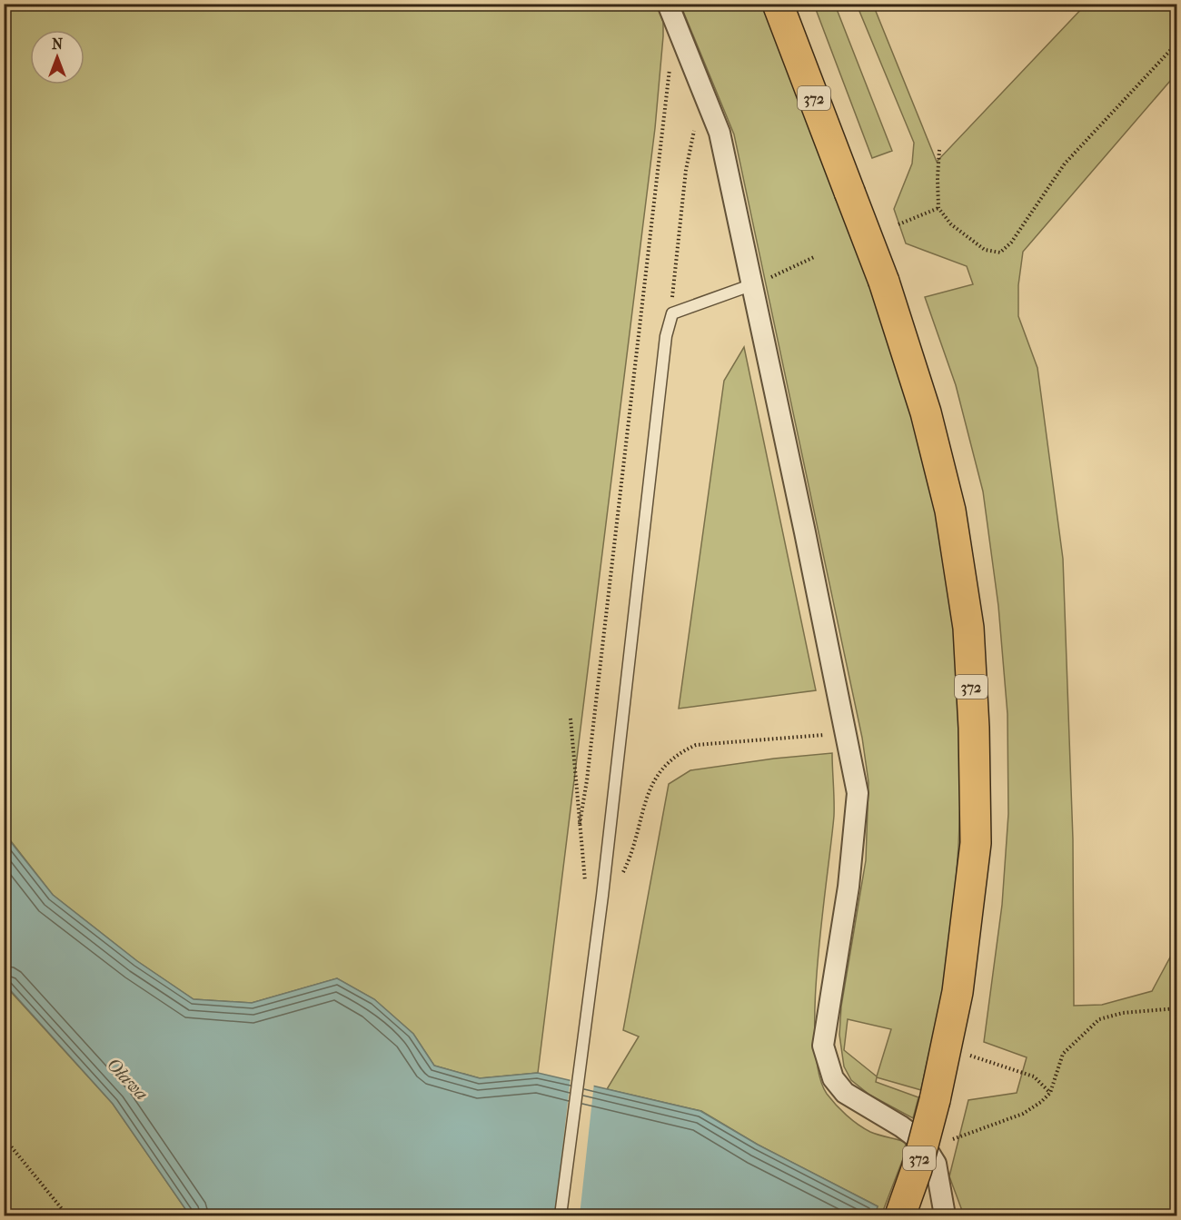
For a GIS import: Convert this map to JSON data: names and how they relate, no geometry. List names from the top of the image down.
{
  "streets": {
    "main road": ["372"]
  },
  "water": ["Oława"],
  "north": "top"
}
